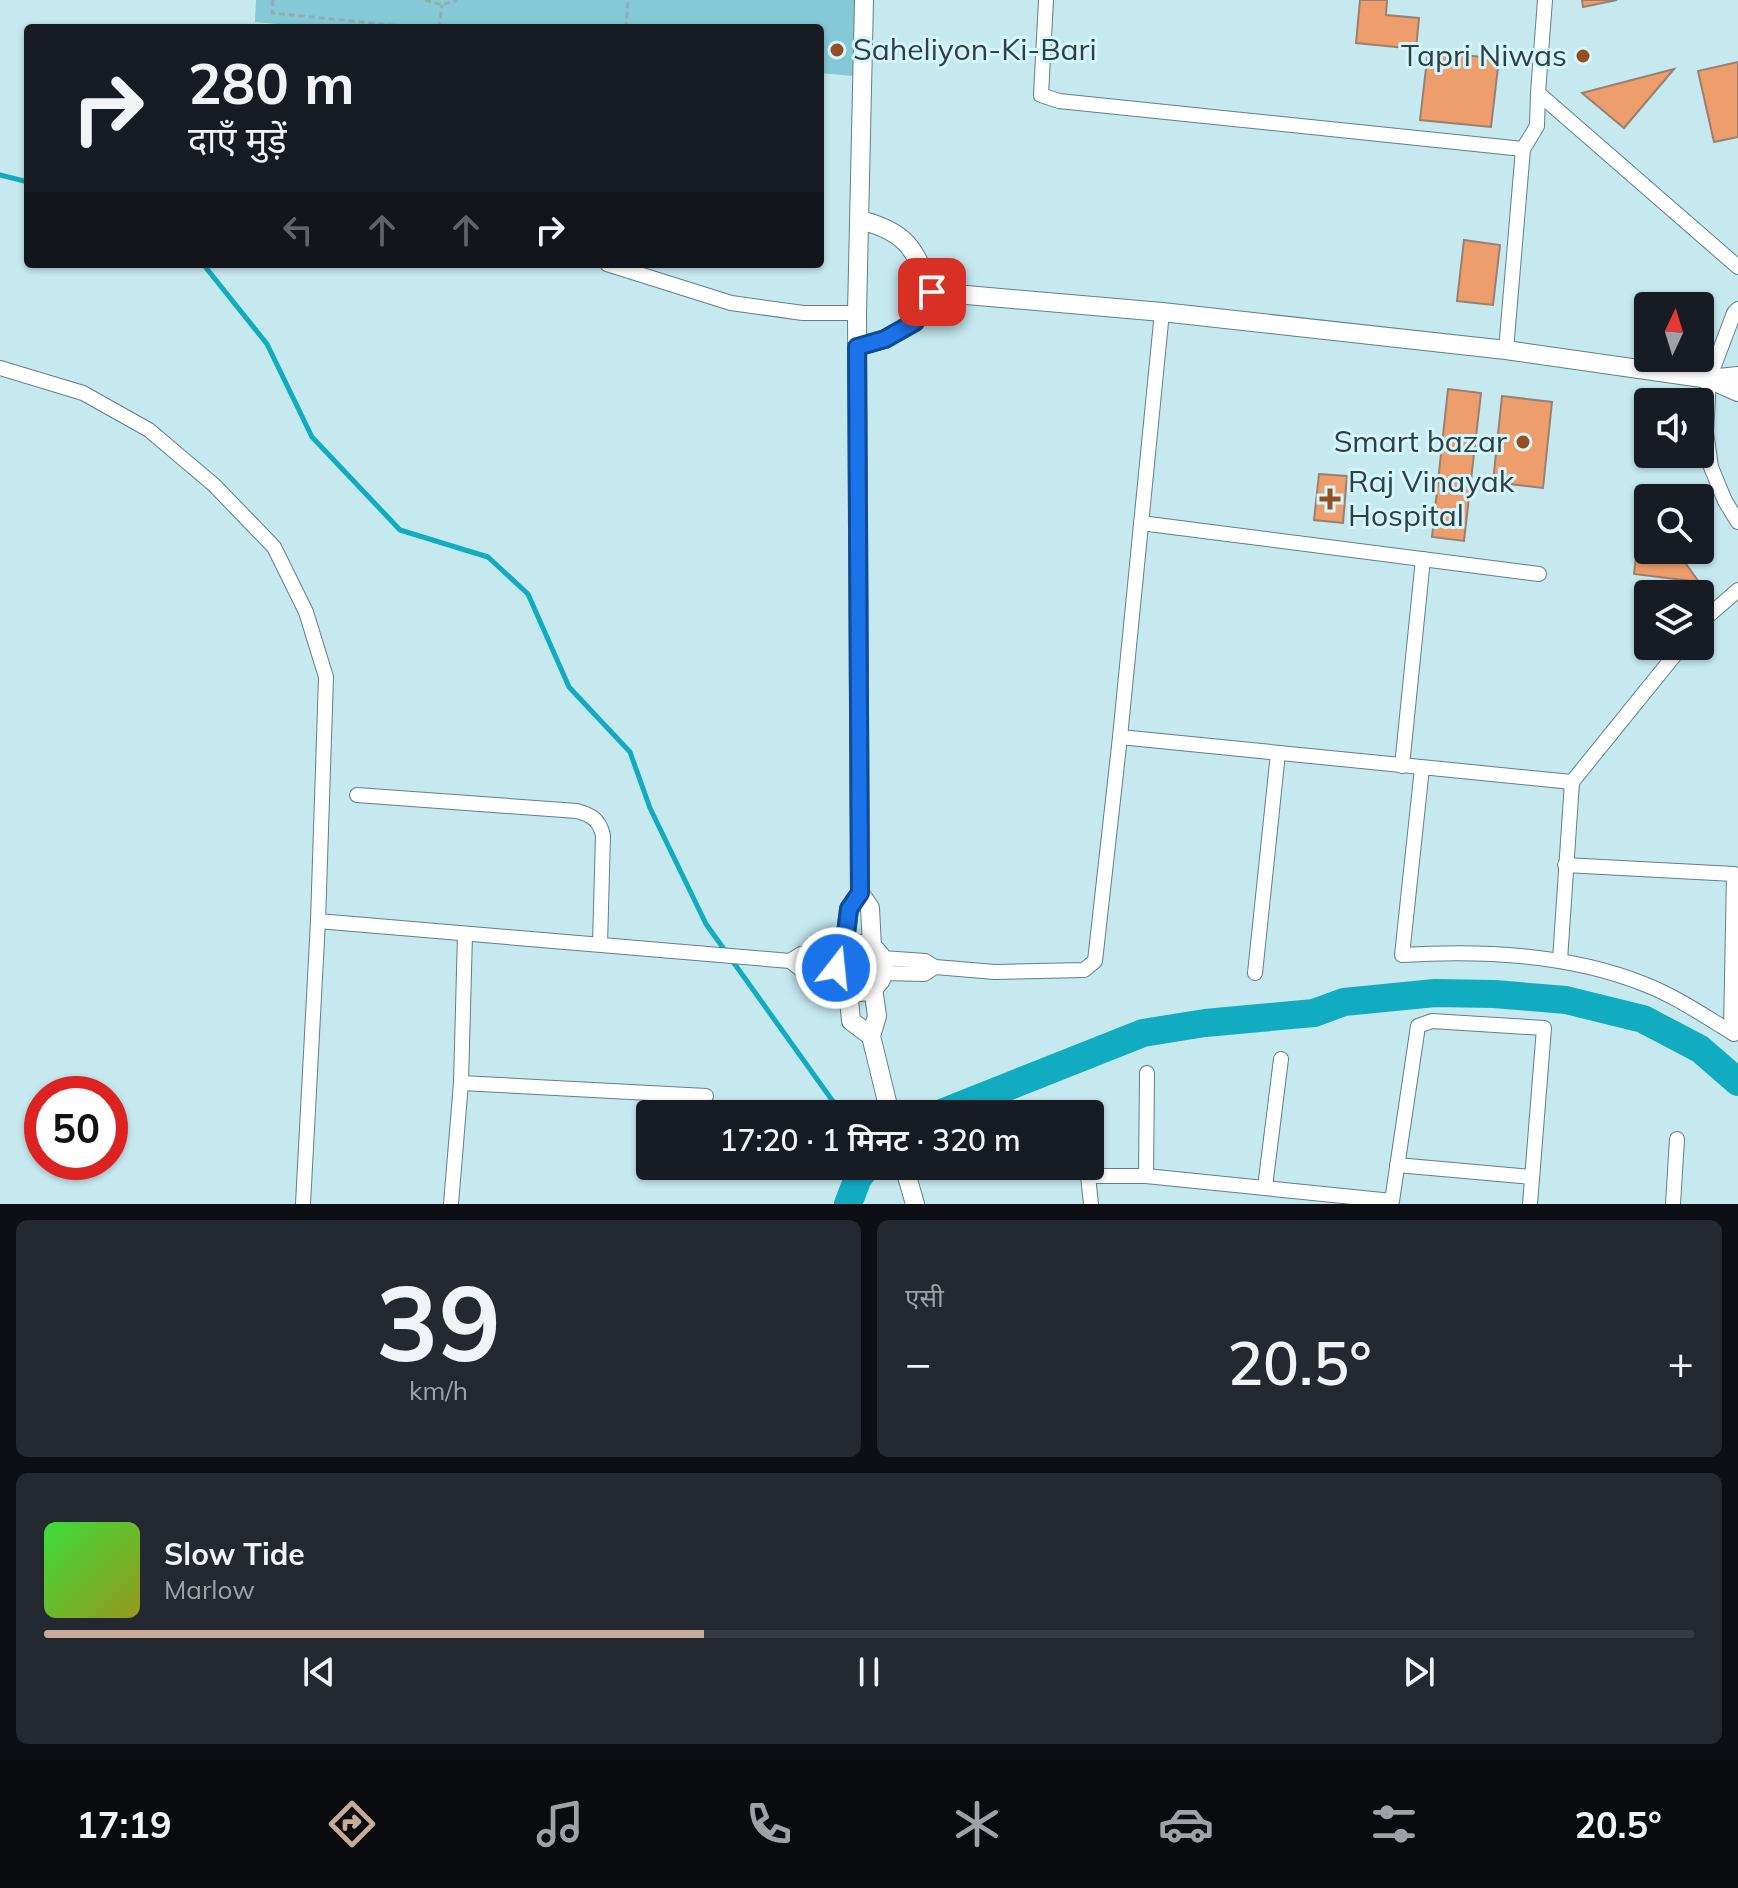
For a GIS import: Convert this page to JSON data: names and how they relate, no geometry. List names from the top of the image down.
{
  "places": {
    "other": ["Saheliyon-Ki-Bari", "Tapri Niwas", "Smart bazar"],
    "health": ["Raj Vinayak Hospital"]
  },
  "north": "top",
  "page": {
    "turn": ["280 m", "दाएँ मुड़ें"],
    "limit": "50",
    "trip": "17:20 · 1 मिनट · 320 m",
    "tile": [
      ["39", "km/h"],
      "एसी"
    ],
    "heat": ["−", "20.5°", "+"],
    "song": ["Slow Tide", "Marlow"],
    "tabs": ["17:19", "20.5°"]
  }
}
